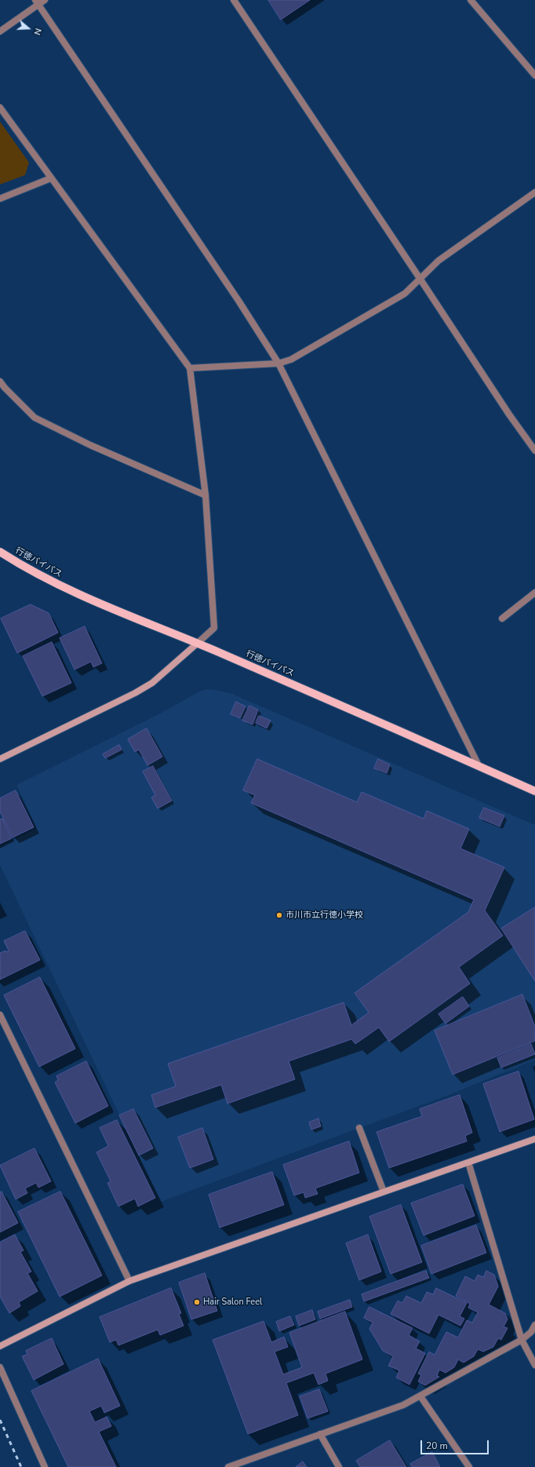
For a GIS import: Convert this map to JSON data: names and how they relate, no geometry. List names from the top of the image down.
{
  "streets": {
    "main road": ["行徳バイパス"]
  },
  "places": ["市川市立行徳小学校", "Hair Salon Feel"],
  "scale_bar": "20 m",
  "north": "right"
}
